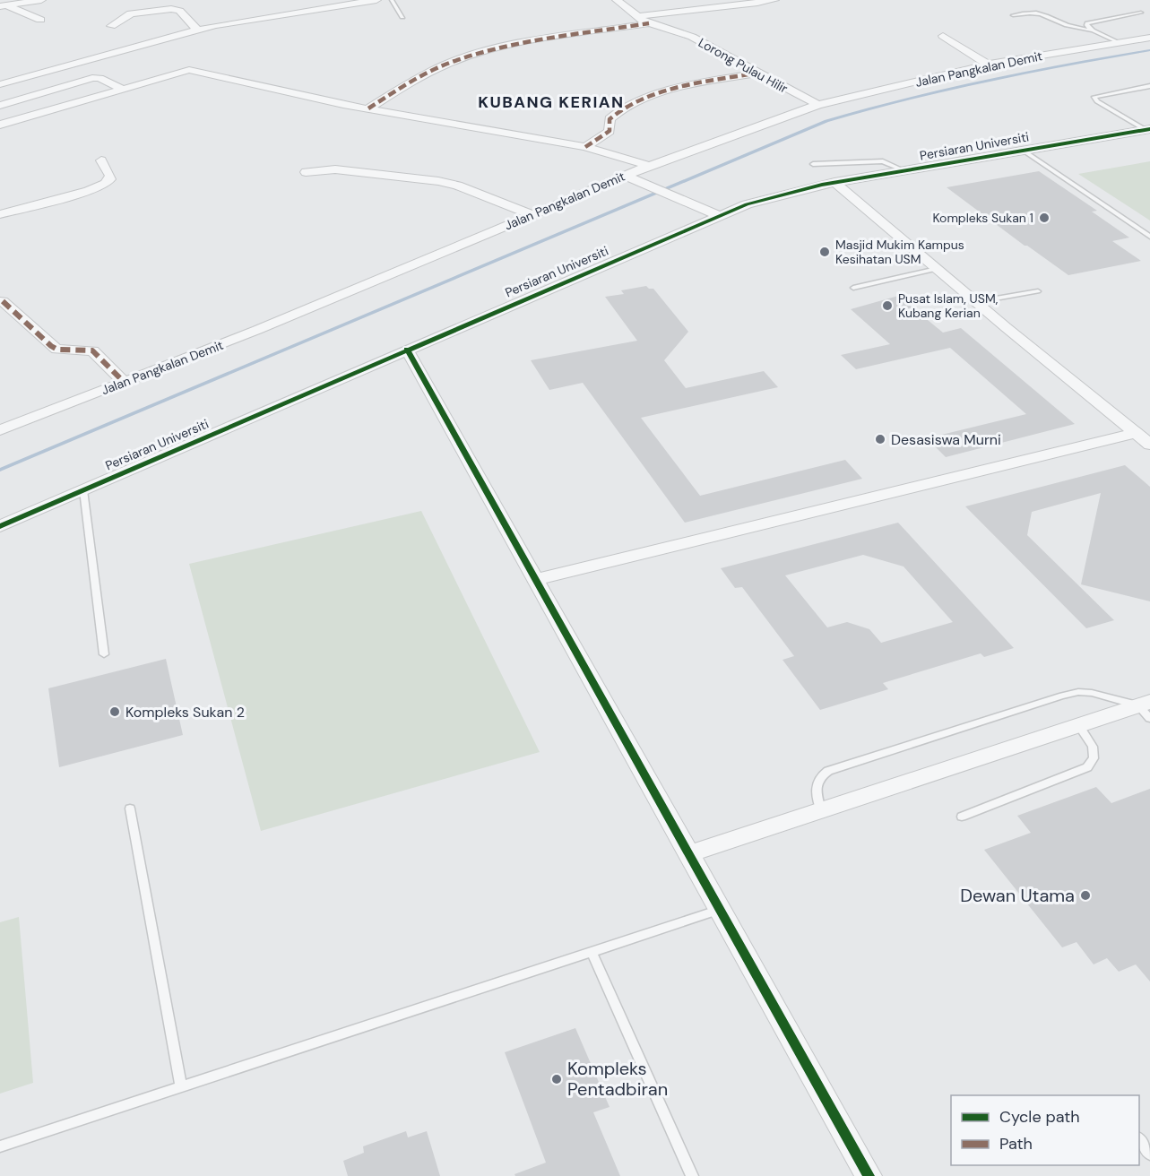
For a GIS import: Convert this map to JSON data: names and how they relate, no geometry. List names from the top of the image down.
{
  "streets": {
    "street": ["Lorong Pulau Hilir", "Jalan Pangkalan Demit", "Persiaran Universiti"]
  },
  "crossings": [
    ["Lorong Pulau Hilir", "Jalan Pangkalan Demit"]
  ],
  "districts": ["KUBANG KERIAN"],
  "places": [
    "Kompleks Sukan 1",
    "Masjid Mukim Kampus Kesihatan USM",
    "Pusat Islam, USM, Kubang Kerian",
    "Desasiswa Murni",
    "Kompleks Sukan 2",
    "Dewan Utama",
    "Kompleks Pentadbiran"
  ],
  "legend": ["Cycle path", "Path"]
}
